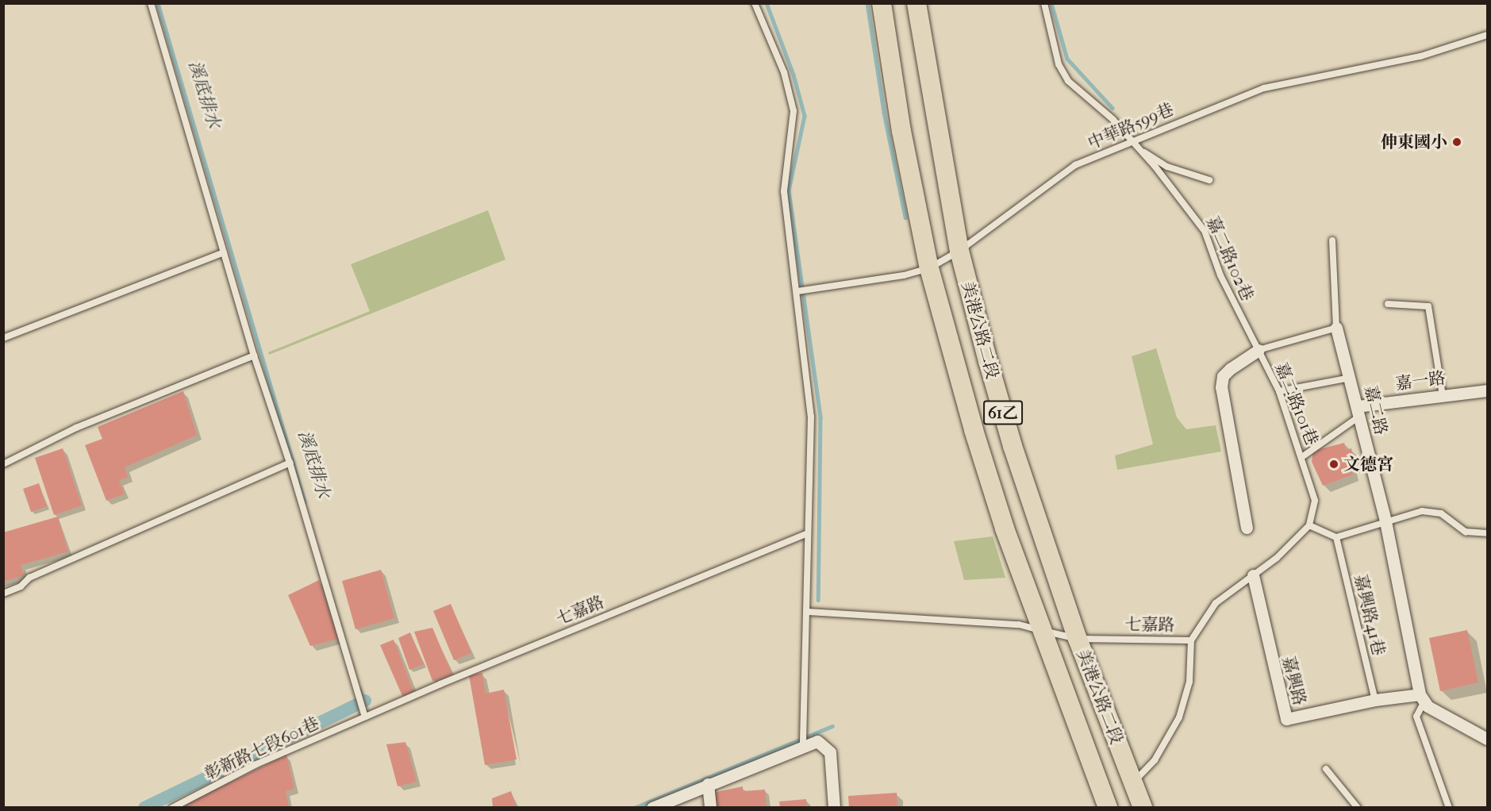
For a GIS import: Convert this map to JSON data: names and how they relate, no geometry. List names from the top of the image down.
{
  "streets": {
    "main road": ["美港公路二段", "61乙"],
    "street": ["嘉一路", "嘉二路", "嘉興路"],
    "lane": [
      "中華路599巷",
      "嘉二路102巷",
      "嘉二路101巷",
      "七嘉路",
      "嘉興路41巷",
      "彰新路七段601巷"
    ]
  },
  "crossings": [
    ["中華路599巷", "嘉二路102巷"],
    ["中華路599巷", "美港公路二段"],
    ["嘉二路102巷", "嘉二路101巷"],
    ["美港公路二段", "七嘉路"],
    ["嘉一路", "嘉二路"],
    ["嘉二路101巷", "七嘉路"],
    ["嘉二路", "嘉興路"],
    ["七嘉路", "嘉興路"],
    ["七嘉路", "彰新路七段601巷"],
    ["嘉興路41巷", "嘉興路"]
  ],
  "water": ["溪底排水"],
  "places": ["伸東國小", "文德宮"]
}
